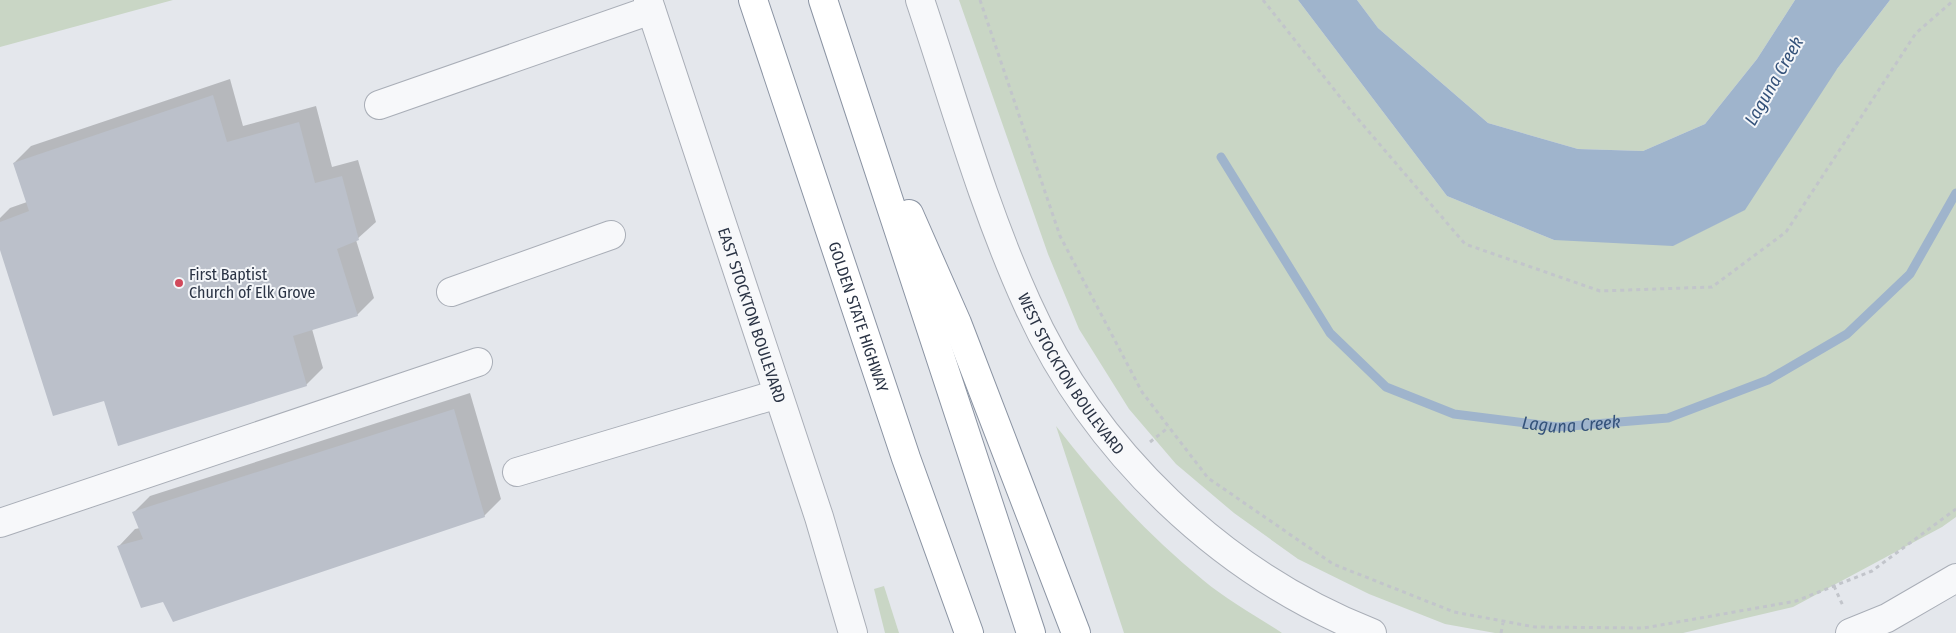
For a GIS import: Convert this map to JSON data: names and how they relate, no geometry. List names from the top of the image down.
{
  "streets": {
    "highway": ["GOLDEN STATE HIGHWAY"],
    "street": ["EAST STOCKTON BOULEVARD", "WEST STOCKTON BOULEVARD"]
  },
  "water": ["Laguna Creek"],
  "places": ["First Baptist Church of Elk Grove"]
}
